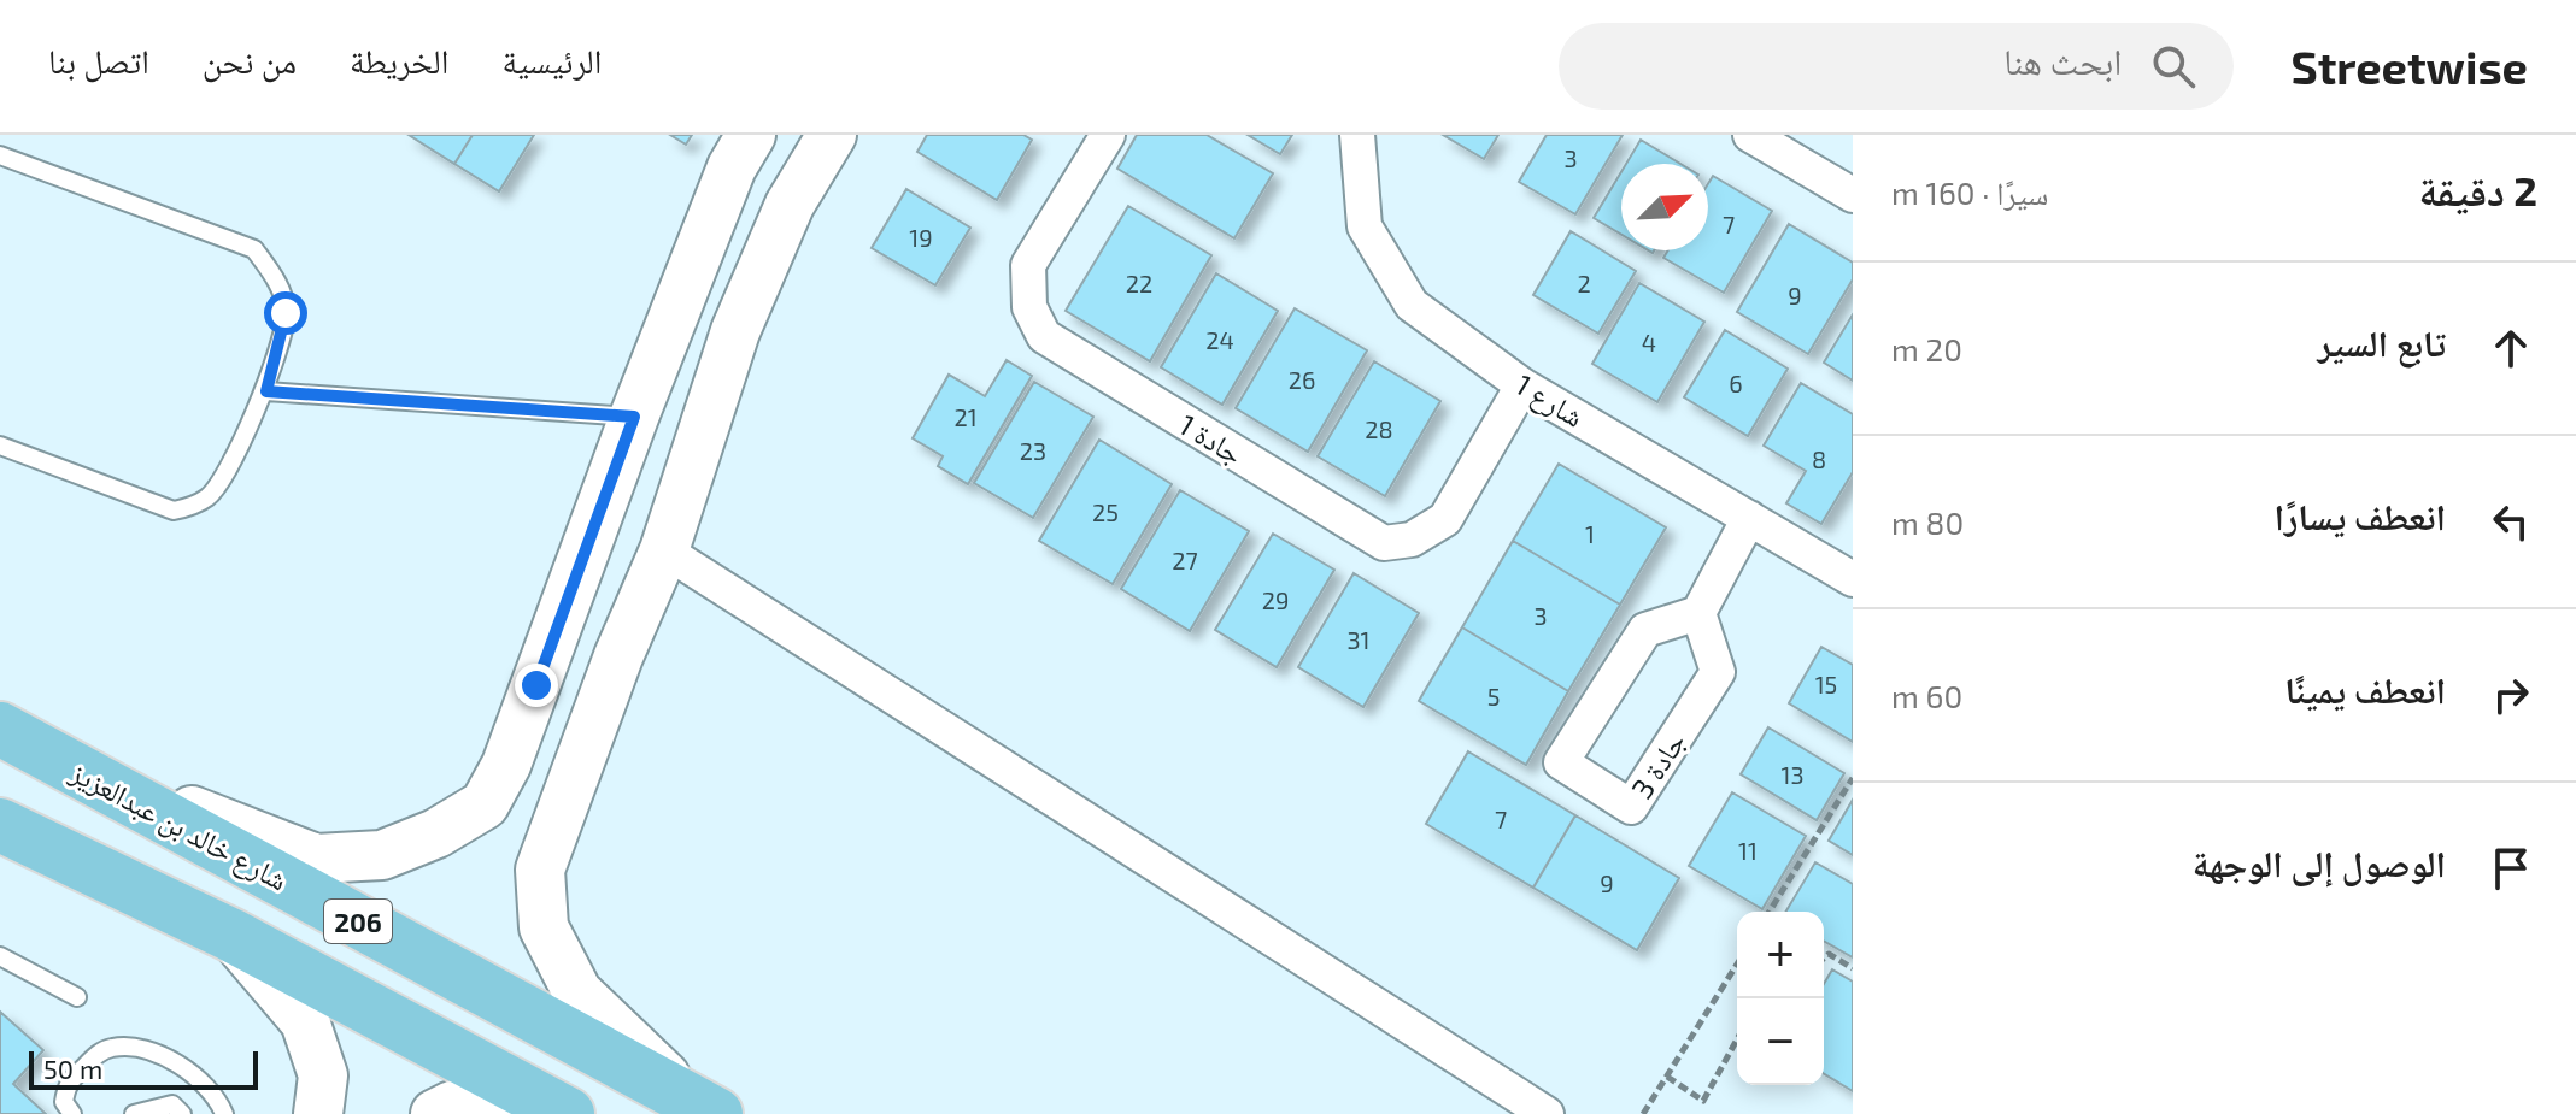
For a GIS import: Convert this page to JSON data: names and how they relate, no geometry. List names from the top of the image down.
{
  "streets": {
    "main road": ["شارع خالد بن عبدالعزيز", "206"],
    "street": ["شارع 1", "جادة 1", "جادة 3"]
  },
  "crossings": [
    ["شارع 1", "جادة 1"]
  ],
  "house_numbers": [
    "3",
    "7",
    "19",
    "22",
    "2",
    "9",
    "24",
    "4",
    "26",
    "6",
    "21",
    "28",
    "23",
    "8",
    "25",
    "1",
    "27",
    "29",
    "3",
    "31",
    "15",
    "5",
    "13",
    "7",
    "11",
    "9"
  ],
  "scale_bar": "50 m",
  "north": "top right",
  "page": {
    "header": "Streetwise",
    "search": "ابحث هنا",
    "nav": [
      "الرئيسية",
      "الخريطة",
      "من نحن",
      "اتصل بنا"
    ],
    "heading": ["2 دقيقة", "سيرًا · 160 m"],
    "list": [
      ["تابع السير", "20 m"],
      ["انعطف يسارًا", "80 m"],
      ["انعطف يمينًا", "60 m"],
      "الوصول إلى الوجهة"
    ],
    "map_buttons": ["+", "−"],
    "scale": "50 m"
  }
}
